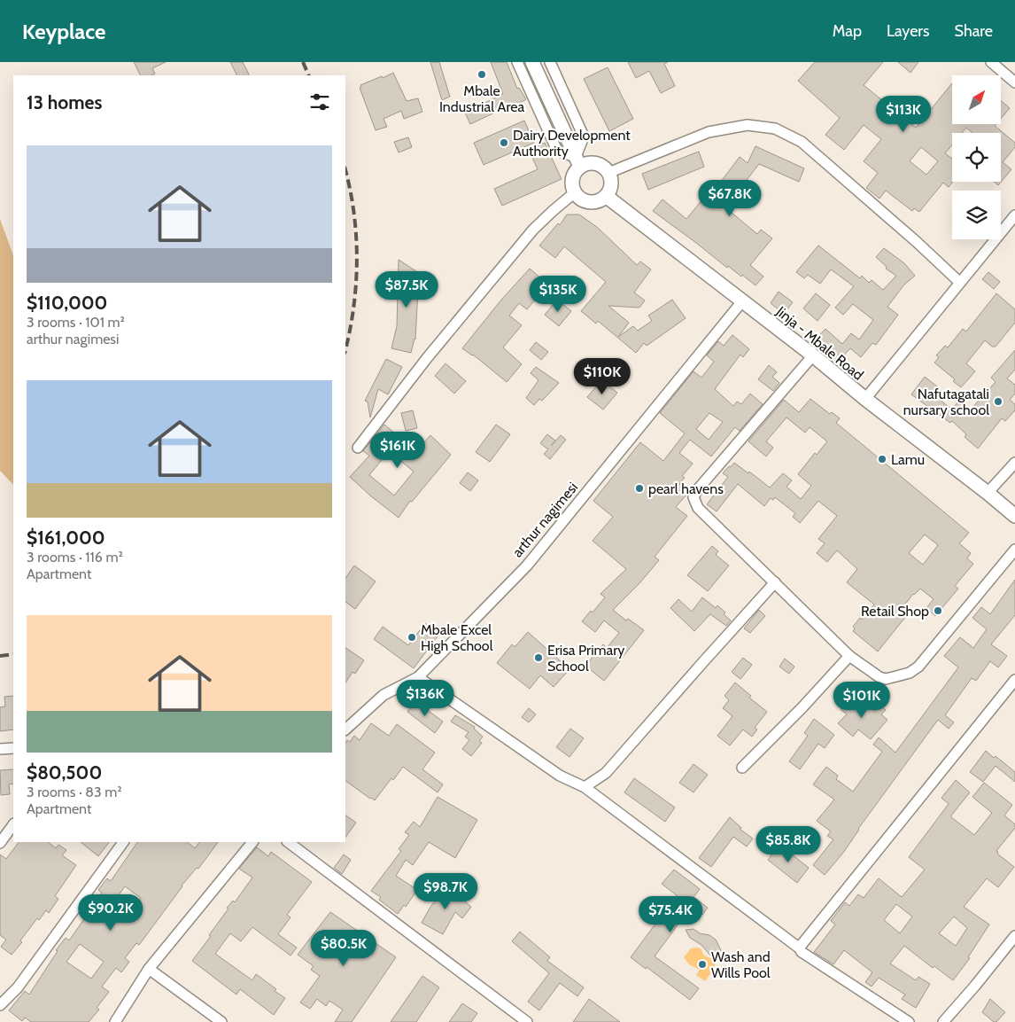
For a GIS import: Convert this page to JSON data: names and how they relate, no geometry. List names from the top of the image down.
{
  "streets": {
    "main road": ["Jinja - Mbale Road"],
    "street": ["arthur nagimesi"]
  },
  "crossings": [
    ["Jinja - Mbale Road", "arthur nagimesi"]
  ],
  "places": [
    "Mbale Industrial Area",
    "Dairy Development Authority",
    "Nafutagatali nursary school",
    "Lamu",
    "pearl havens",
    "Retail Shop",
    "Mbale Excel High School",
    "Erisa Primary School",
    "Wash and Wills Pool"
  ],
  "north": "top right",
  "page": {
    "header": "Keyplace",
    "nav": ["Map", "Layers", "Share"],
    "heading": "13 homes",
    "price": [
      "$113K",
      "$67.8K",
      "$87.5K",
      "$135K",
      "$110K",
      "$161K",
      "$136K",
      "$101K",
      "$85.8K",
      "$98.7K",
      "$90.2K",
      "$75.4K",
      "$80.5K"
    ],
    "list": [
      {
        "name": "$110,000",
        "note": "3 rooms · 101 m² · arthur nagimesi"
      },
      {
        "name": "$161,000",
        "note": "3 rooms · 116 m² · Apartment"
      },
      {
        "name": "$80,500",
        "note": "3 rooms · 83 m² · Apartment"
      }
    ]
  }
}
